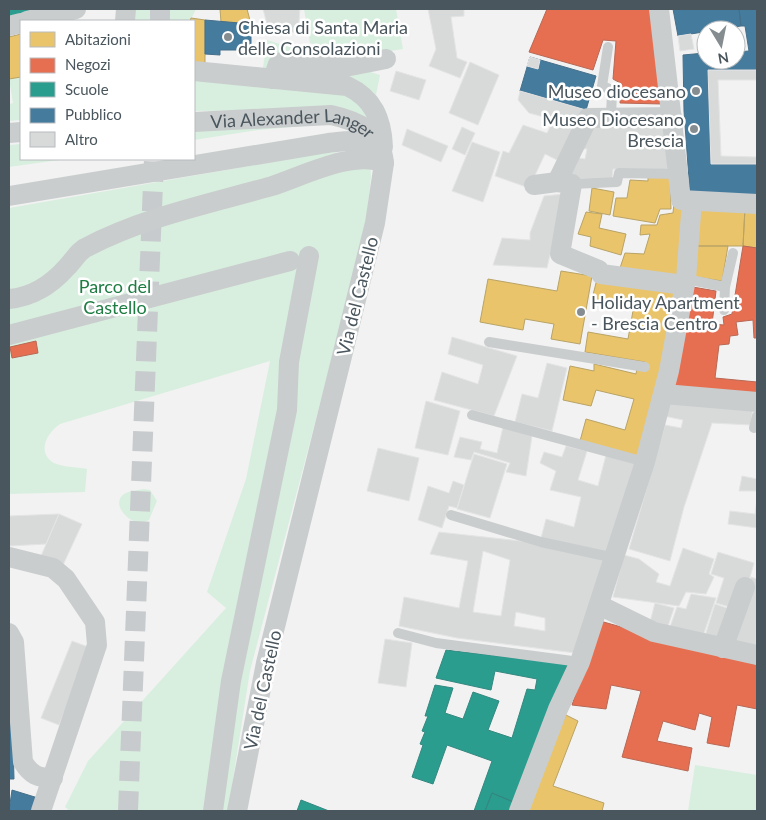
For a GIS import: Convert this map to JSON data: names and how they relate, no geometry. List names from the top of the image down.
{
  "streets": {
    "street": ["Via Alexander Langer", "Via del Castello"]
  },
  "crossings": [
    ["Via Alexander Langer", "Via del Castello"]
  ],
  "parks": ["Parco del Castello"],
  "places": [
    "Chiesa di Santa Maria delle Consolazioni",
    "Museo diocesano",
    "Museo Diocesano Brescia",
    "Holiday Apartment - Brescia Centro"
  ],
  "legend": [
    "Abitazioni",
    "Negozi",
    "Scuole",
    "Pubblico",
    "Altro"
  ],
  "north": "bottom"
}
